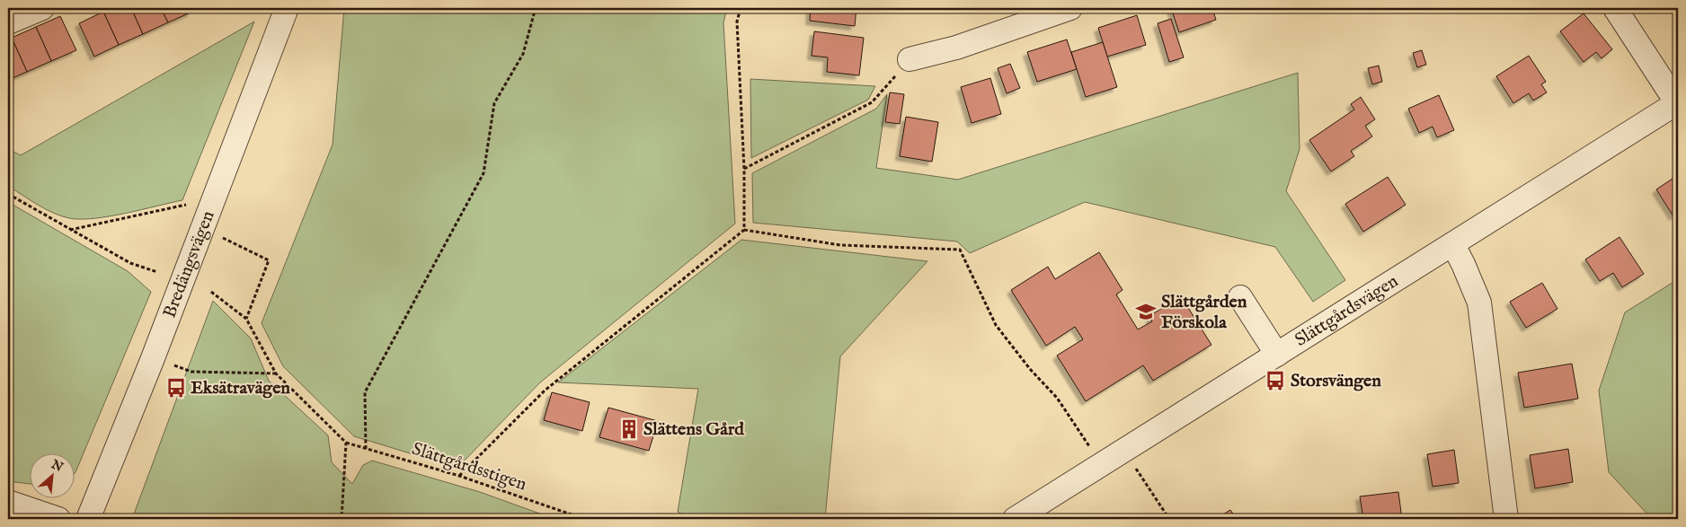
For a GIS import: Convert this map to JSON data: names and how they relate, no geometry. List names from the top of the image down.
{
  "streets": {
    "street": ["Bredängsvägen", "Slättgårdsvägen"],
    "path": ["Slättgårdsstigen"]
  },
  "places": {
    "school or university": ["Slättgården Förskola"],
    "bus stop": ["Storsvängen", "Eksätravägen"],
    "building": ["Slättens Gård"]
  },
  "north": "top right"
}
